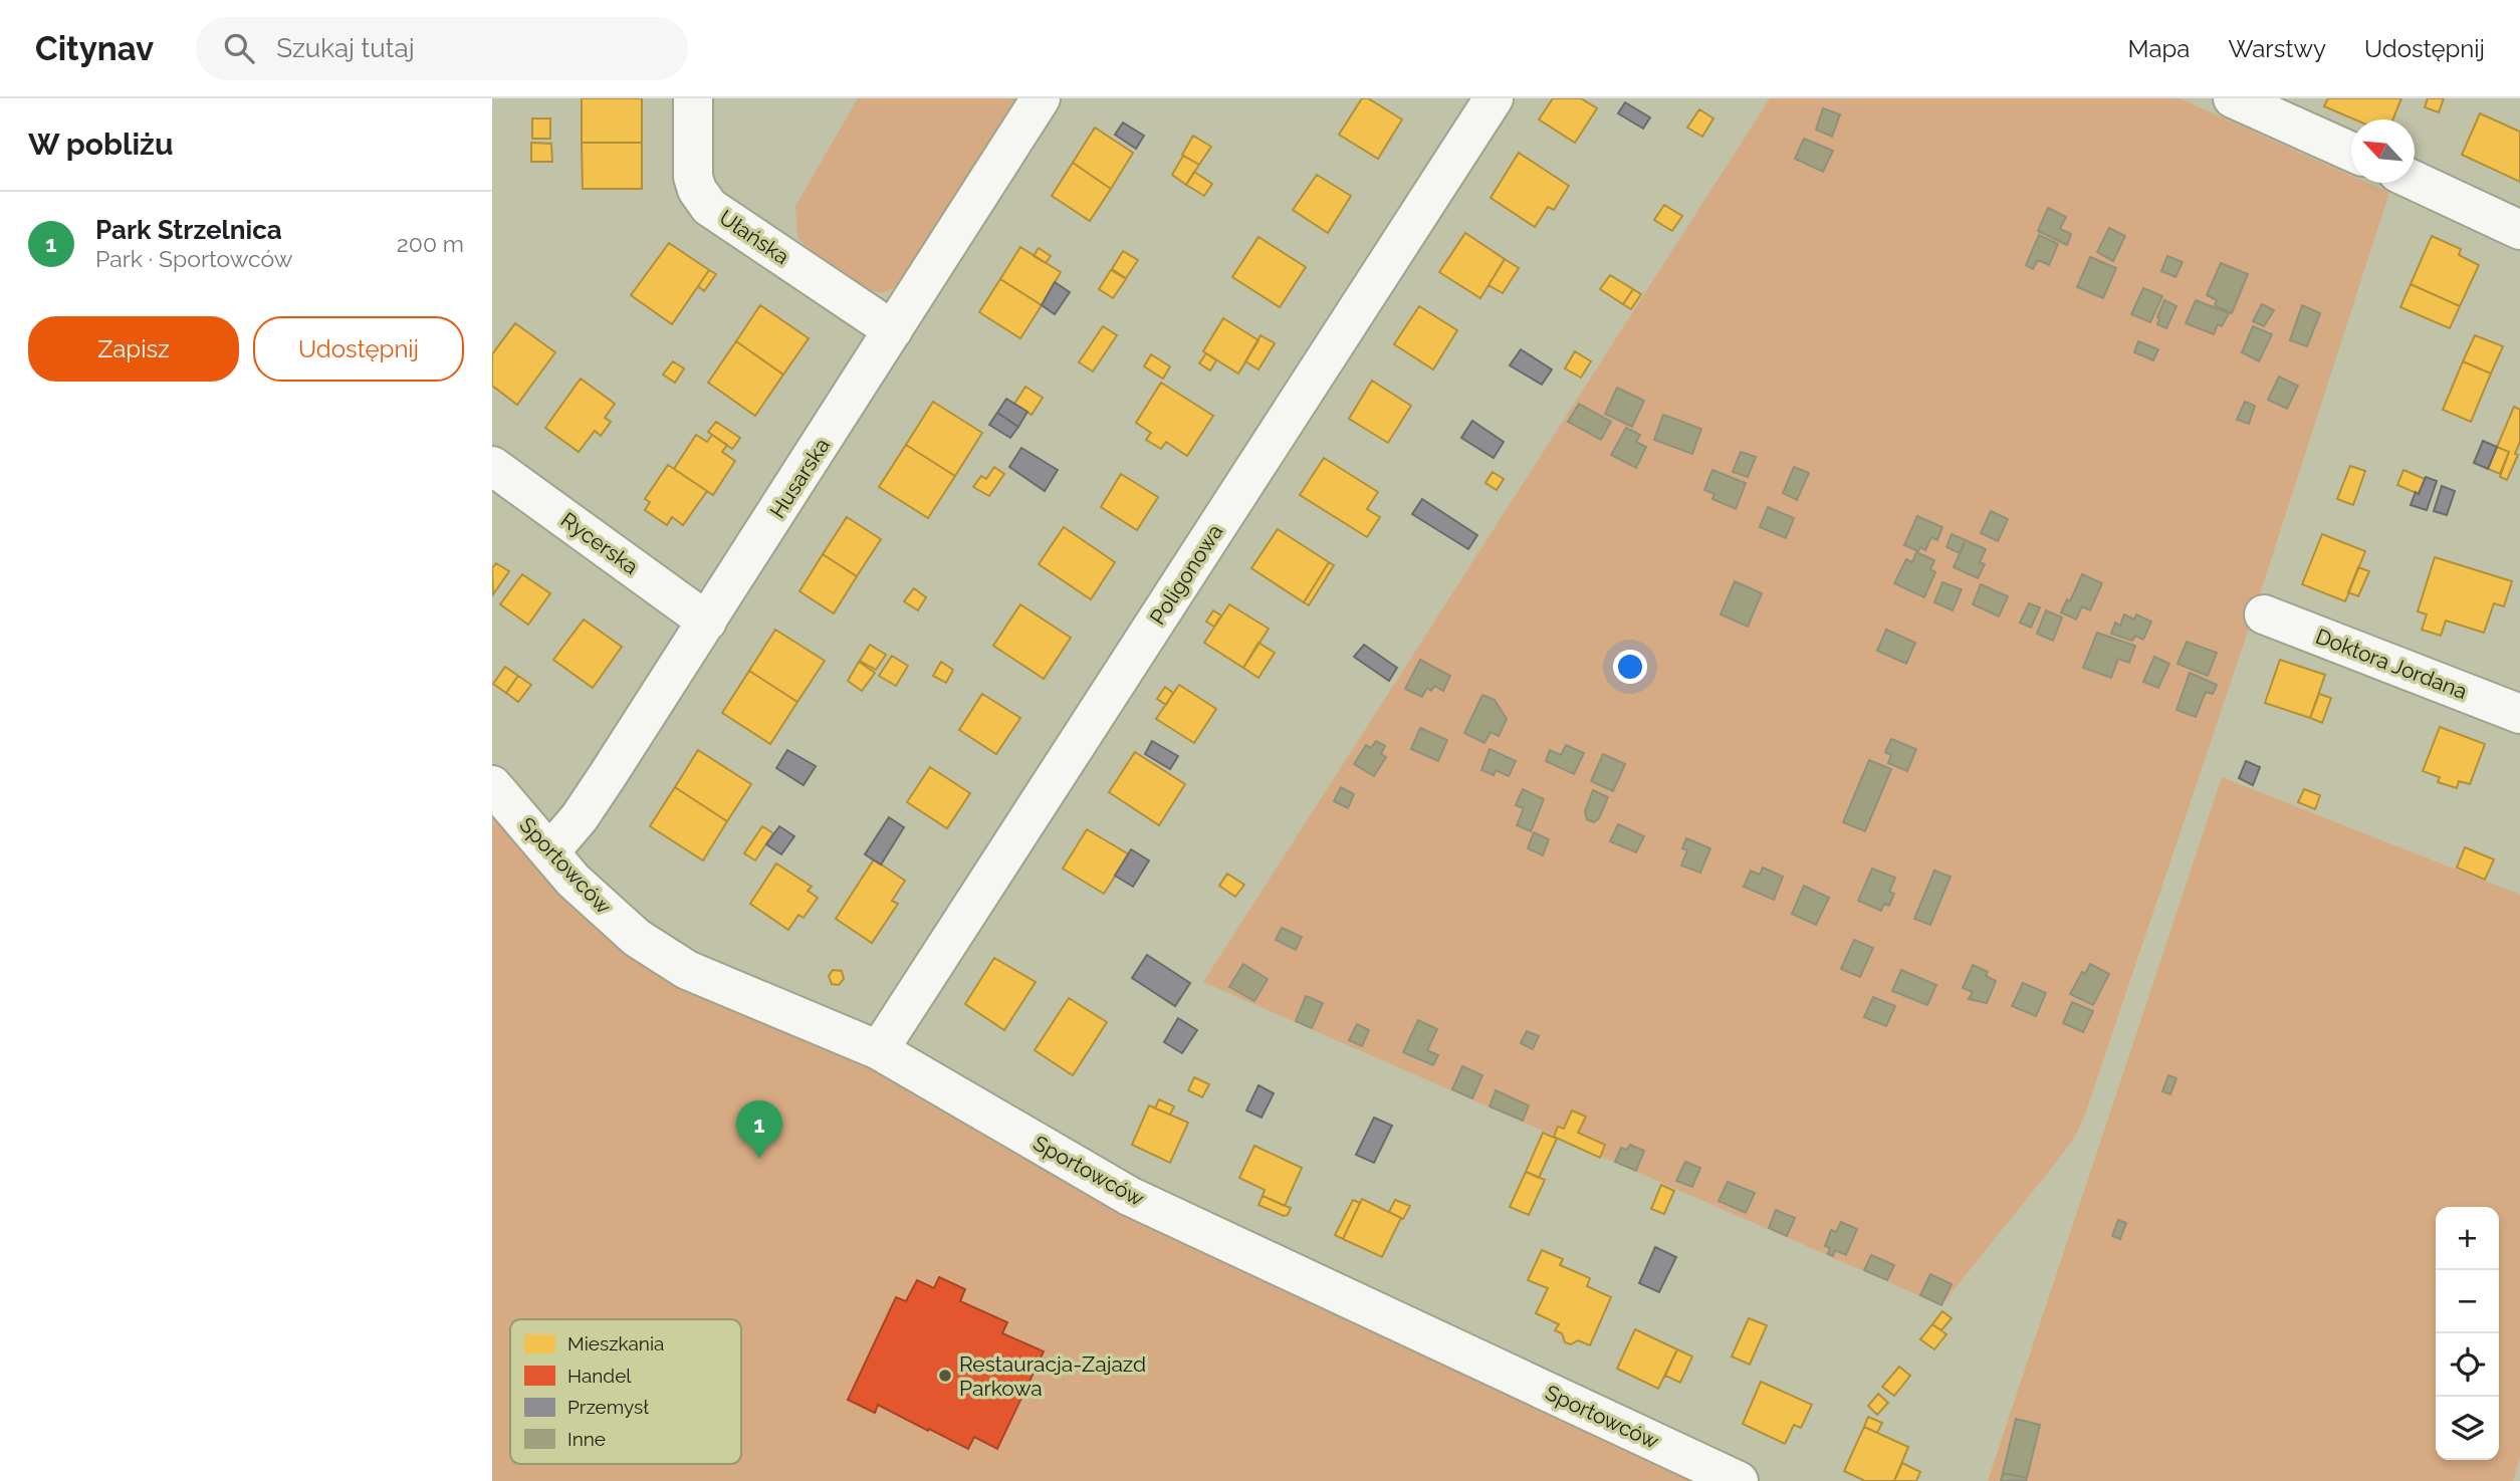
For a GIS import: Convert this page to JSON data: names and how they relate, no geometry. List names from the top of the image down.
{
  "streets": {
    "street": [
      "Ułańska",
      "Husarska",
      "Rycerska",
      "Poligonowa",
      "Doktora Jordana",
      "Sportowców"
    ]
  },
  "crossings": [
    ["Ułańska", "Husarska"],
    ["Husarska", "Rycerska"],
    ["Husarska", "Sportowców"],
    ["Poligonowa", "Sportowców"]
  ],
  "places": ["Restauracja-Zajazd Parkowa"],
  "legend": [
    "Mieszkania",
    "Handel",
    "Przemysł",
    "Inne"
  ],
  "north": "top left",
  "page": {
    "header": "Citynav",
    "search": "Szukaj tutaj",
    "nav": ["Mapa", "Warstwy", "Udostępnij"],
    "heading": "W pobliżu",
    "list": [
      {
        "mark": "1",
        "name": "Park Strzelnica",
        "note": "Park · Sportowców",
        "value": "200 m"
      }
    ],
    "buttons": ["Zapisz", "Udostępnij"],
    "pins": "1",
    "map_buttons": ["+", "−"]
  }
}
